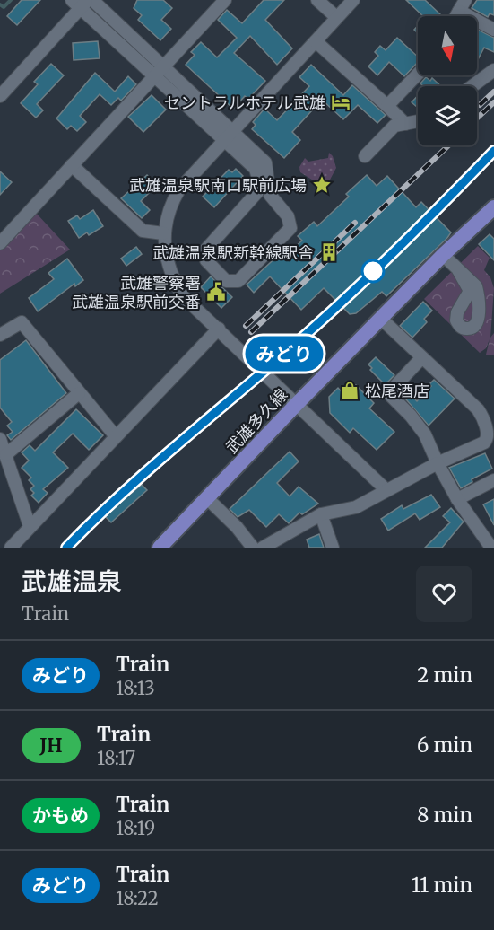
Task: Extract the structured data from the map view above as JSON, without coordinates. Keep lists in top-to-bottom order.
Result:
{
  "streets": {
    "main road": ["武雄多久線"]
  },
  "places": {
    "hotel": ["セントラルホテル武雄"],
    "place": ["武雄温泉駅南口駅前広場"],
    "building": ["武雄温泉駅新幹線駅舎"],
    "public building": ["武雄警察署 武雄温泉駅前交番"],
    "shop": ["松尾酒店"]
  },
  "north": "bottom",
  "page": {
    "on_map": "みどり",
    "heading": ["武雄温泉", "Train"],
    "list": [
      {
        "mark": "みどり",
        "name": "Train",
        "note": "18:13",
        "value": "2 min"
      },
      {
        "mark": "JH",
        "name": "Train",
        "note": "18:17",
        "value": "6 min"
      },
      {
        "mark": "かもめ",
        "name": "Train",
        "note": "18:19",
        "value": "8 min"
      },
      {
        "mark": "みどり",
        "name": "Train",
        "note": "18:22",
        "value": "11 min"
      }
    ]
  }
}
